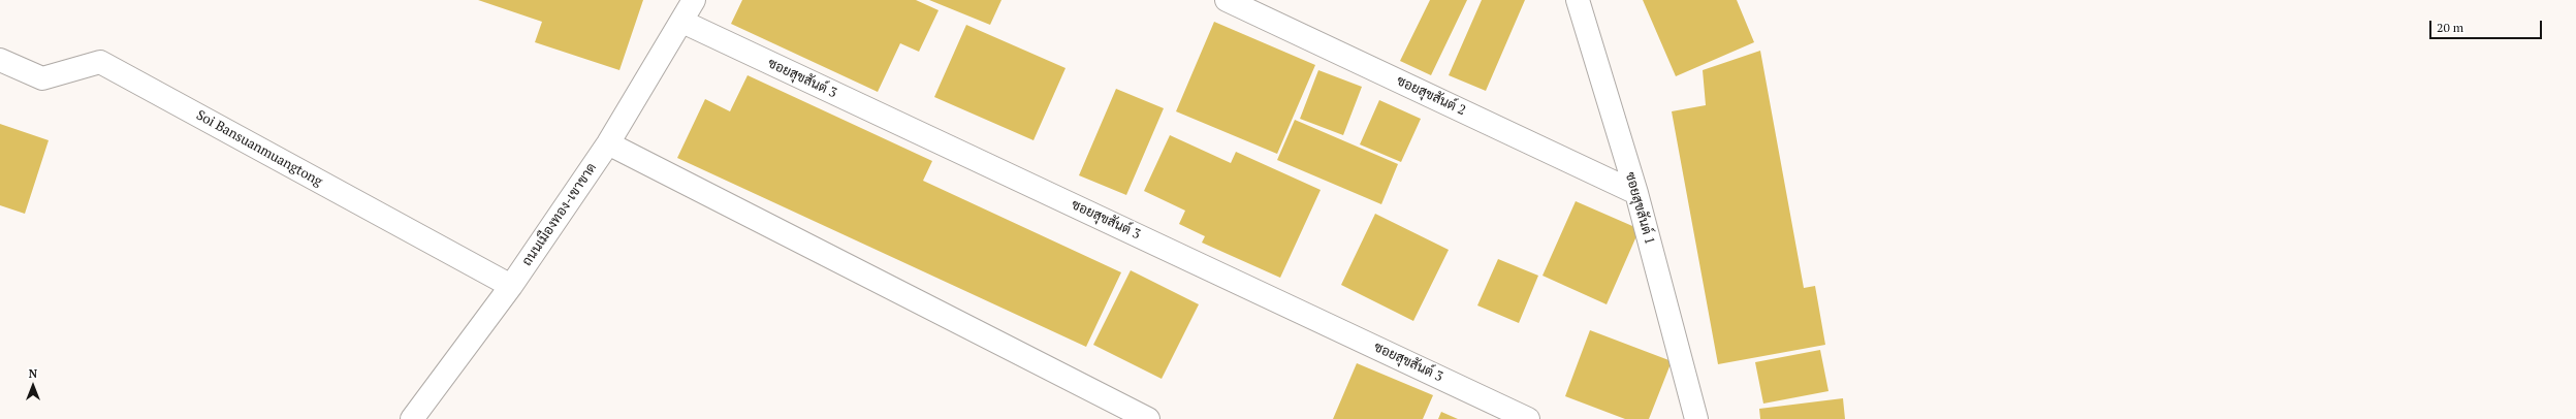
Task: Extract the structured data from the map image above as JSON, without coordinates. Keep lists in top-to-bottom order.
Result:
{
  "streets": {
    "street": [
      "ซอยสุขสันต์ 3",
      "ซอยสุขสันต์ 2",
      "Soi Bansuanmuangtong",
      "ซอยสุขสันต์ 1",
      "ถนนเมืองทอง-เขาขาด"
    ]
  },
  "crossings": [
    ["ซอยสุขสันต์ 3", "ถนนเมืองทอง-เขาขาด"],
    ["ซอยสุขสันต์ 2", "ซอยสุขสันต์ 1"],
    ["Soi Bansuanmuangtong", "ถนนเมืองทอง-เขาขาด"]
  ],
  "scale_bar": "20 m",
  "north": "top"
}
